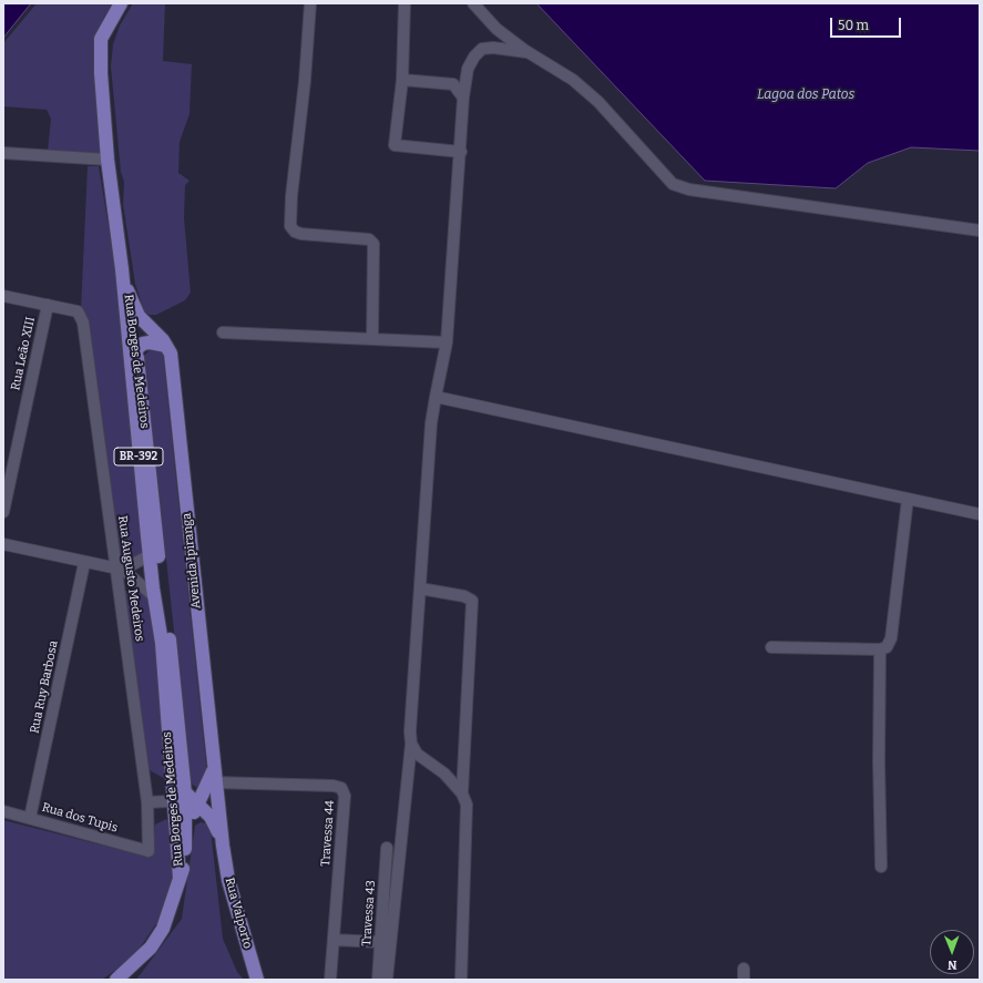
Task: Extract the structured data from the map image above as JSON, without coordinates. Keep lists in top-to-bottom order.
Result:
{
  "streets": {
    "main road": [
      "Rua Borges de Medeiros",
      "BR-392",
      "Avenida Ipiranga",
      "Rua Valporto"
    ],
    "street": [
      "Rua Leão XIII",
      "Rua Augusto Medeiros",
      "Rua Ruy Barbosa",
      "Rua dos Tupis",
      "Travessa 44",
      "Travessa 43"
    ]
  },
  "crossings": [
    ["Rua Leão XIII", "Rua Augusto Medeiros"],
    ["Rua Borges de Medeiros", "BR-392"],
    ["Rua Borges de Medeiros", "Avenida Ipiranga"],
    ["Avenida Ipiranga", "Travessa 44"],
    ["Avenida Ipiranga", "Rua Valporto"],
    ["Rua Augusto Medeiros", "Rua dos Tupis"],
    ["Rua Ruy Barbosa", "Rua dos Tupis"]
  ],
  "water": ["Lagoa dos Patos"],
  "scale_bar": "50 m",
  "north": "bottom"
}
